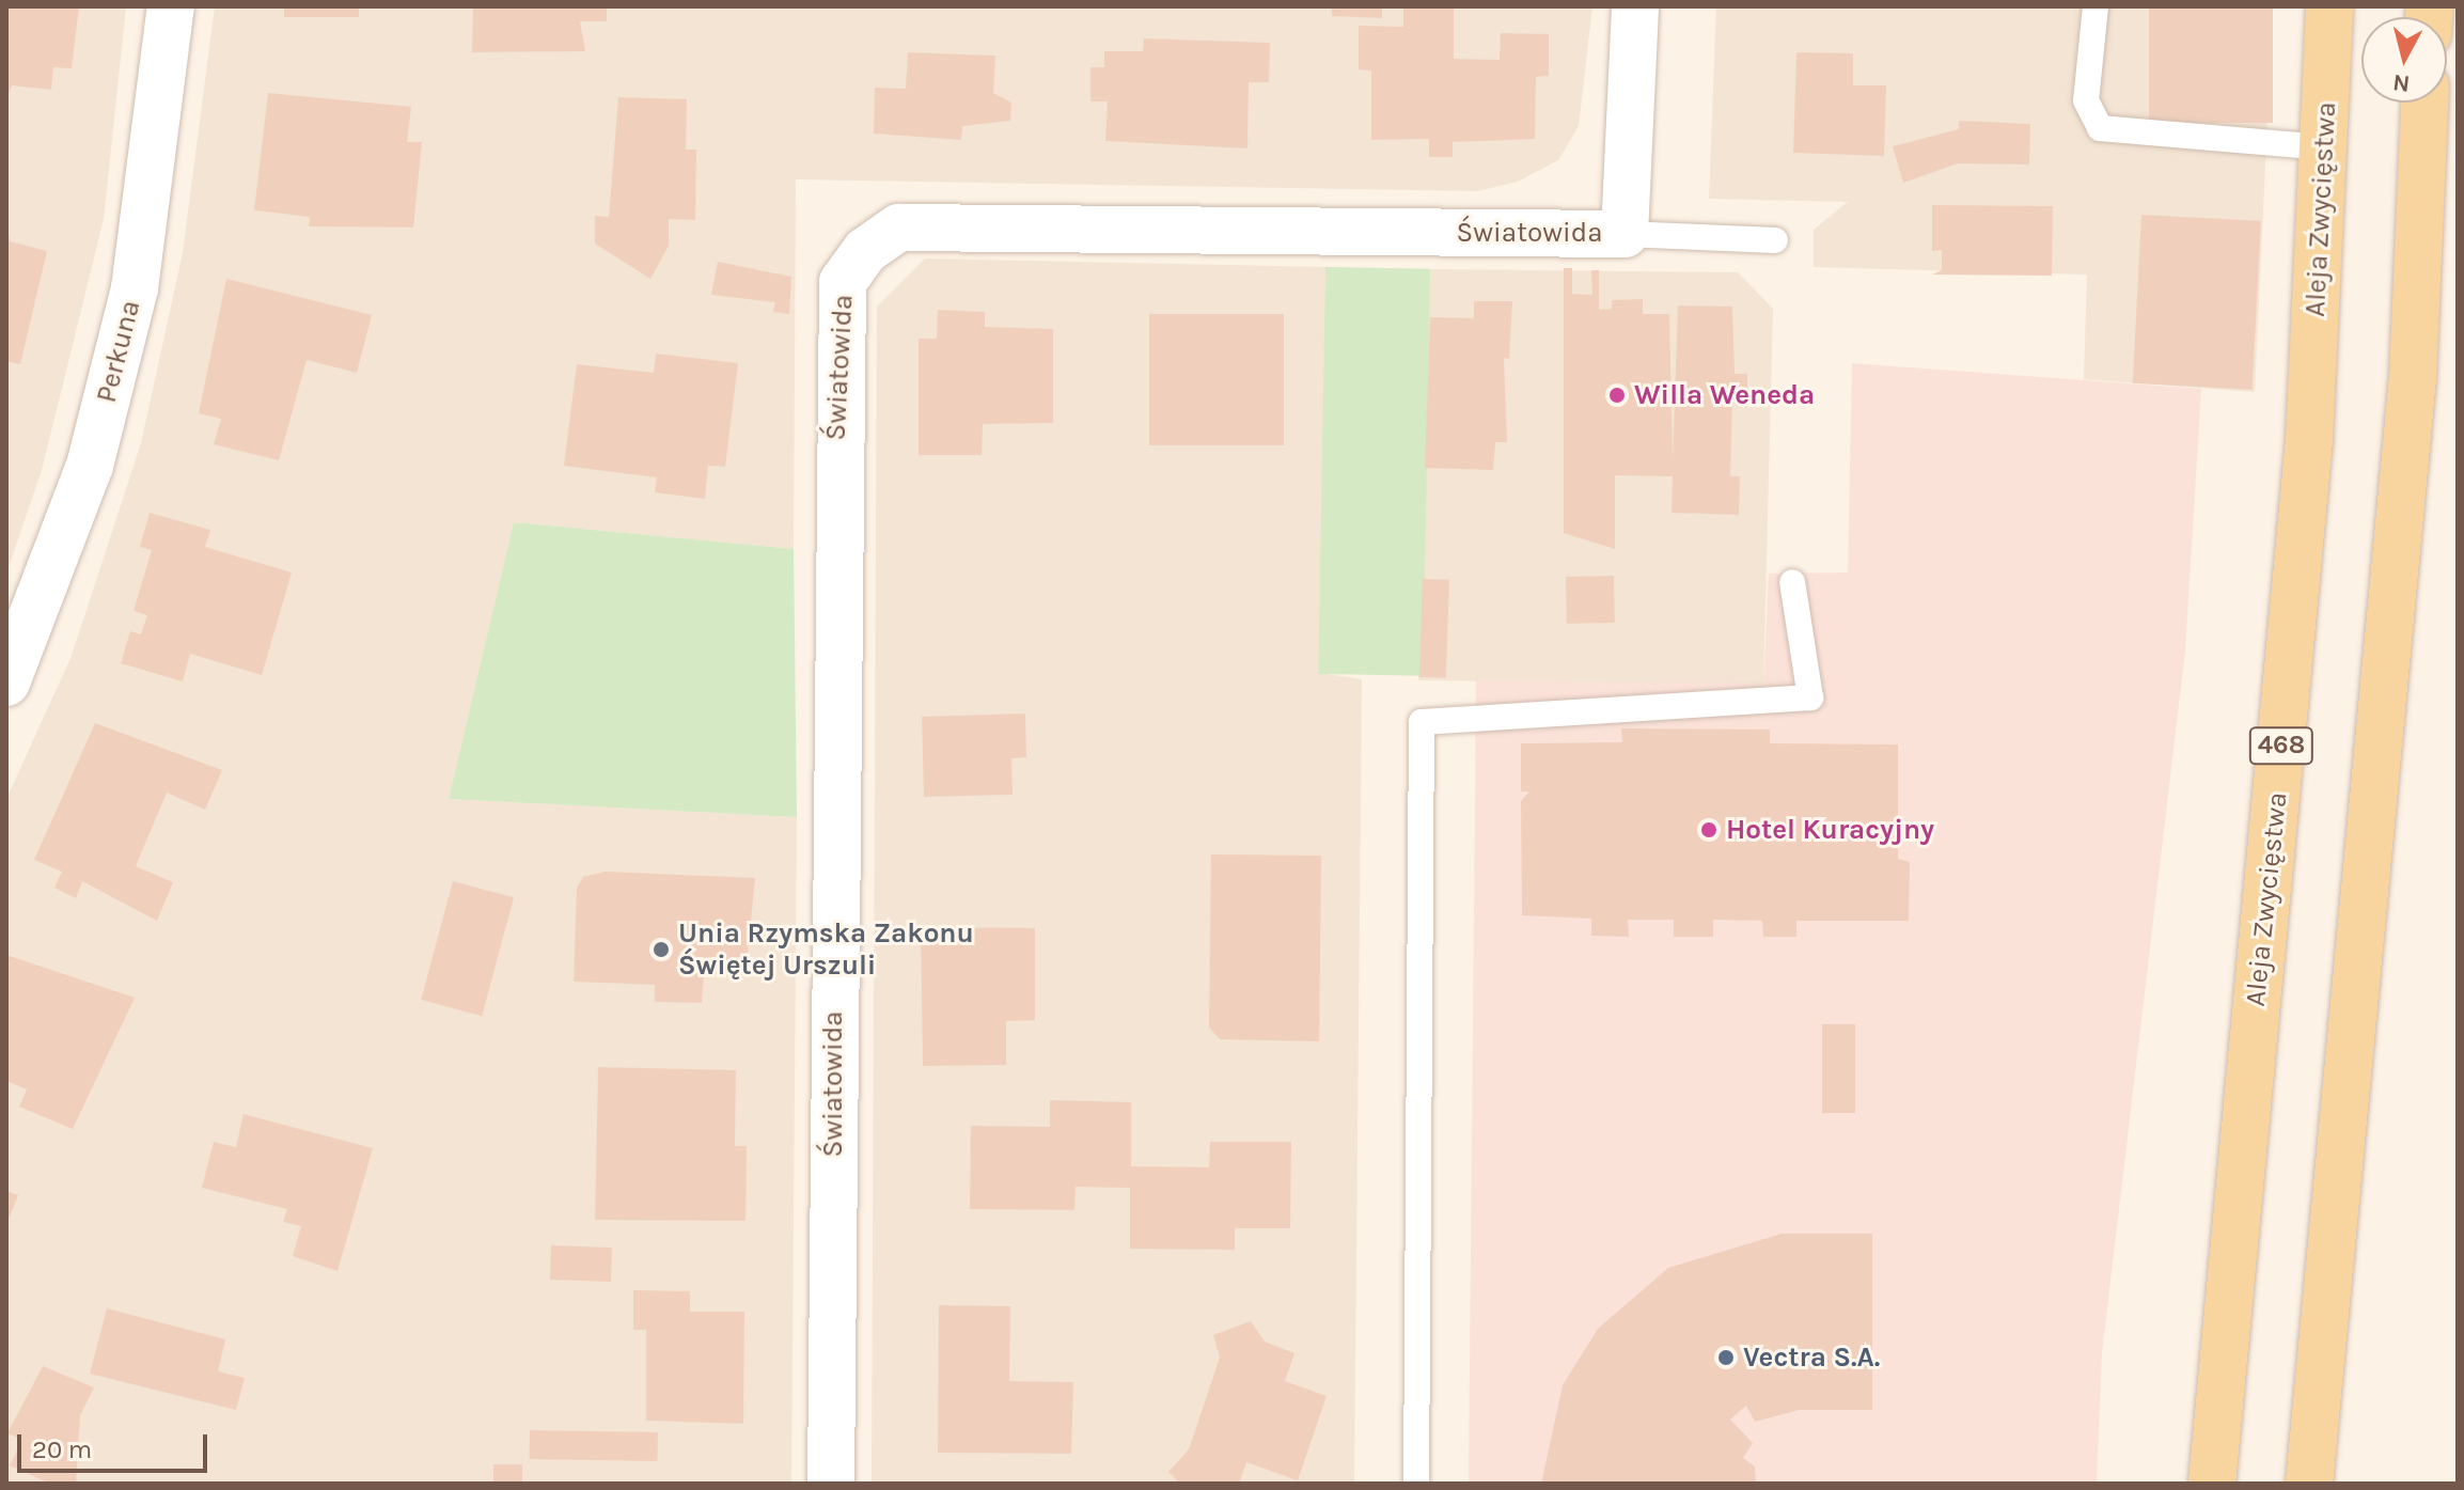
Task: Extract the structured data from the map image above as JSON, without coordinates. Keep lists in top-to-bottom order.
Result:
{
  "streets": {
    "main road": ["Aleja Zwycięstwa", "468"],
    "street": ["Światowida", "Perkuna"]
  },
  "places": [
    "Willa Weneda",
    "Hotel Kuracyjny",
    "Unia Rzymska Zakonu Świętej Urszuli",
    "Vectra S.A."
  ],
  "scale_bar": "20 m",
  "north": "bottom"
}
